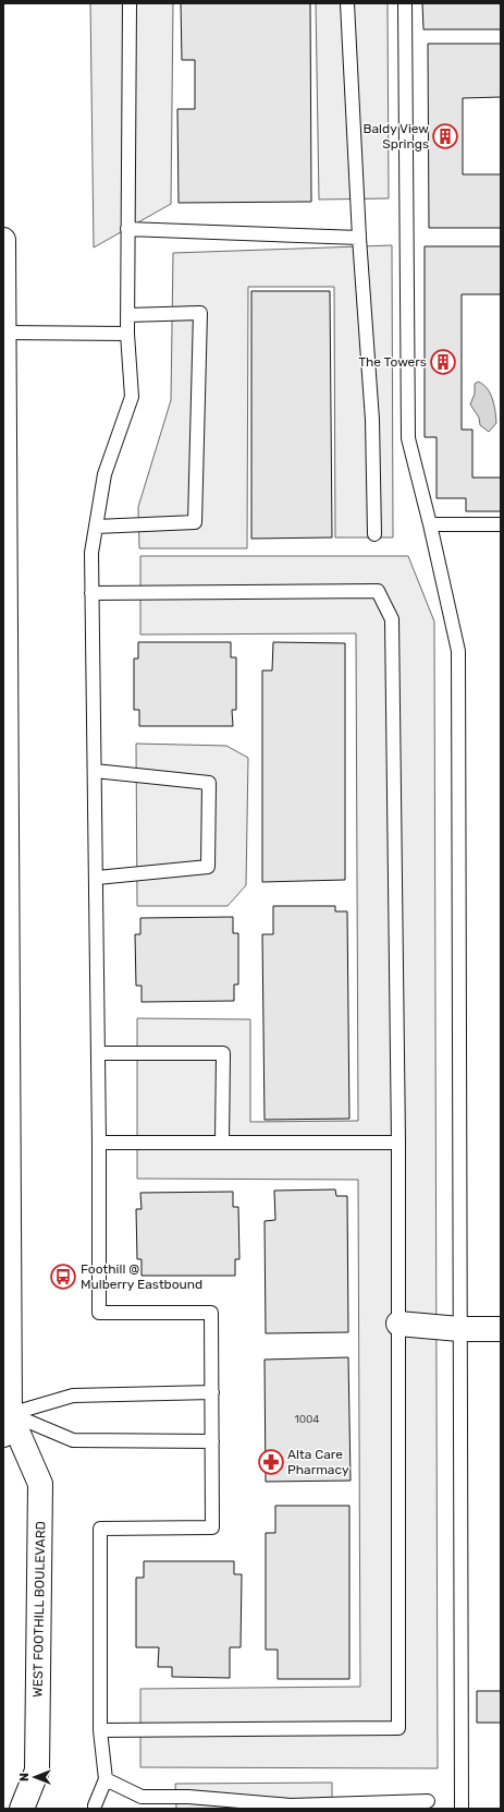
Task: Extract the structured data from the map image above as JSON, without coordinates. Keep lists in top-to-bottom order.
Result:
{
  "streets": {
    "main road": ["WEST FOOTHILL BOULEVARD"]
  },
  "places": {
    "building": ["Baldy View Springs", "The Towers"],
    "bus stop": ["Foothill @ Mulberry Eastbound"],
    "pharmacy": ["Alta Care Pharmacy"]
  },
  "house_numbers": ["1004"],
  "north": "left"
}
